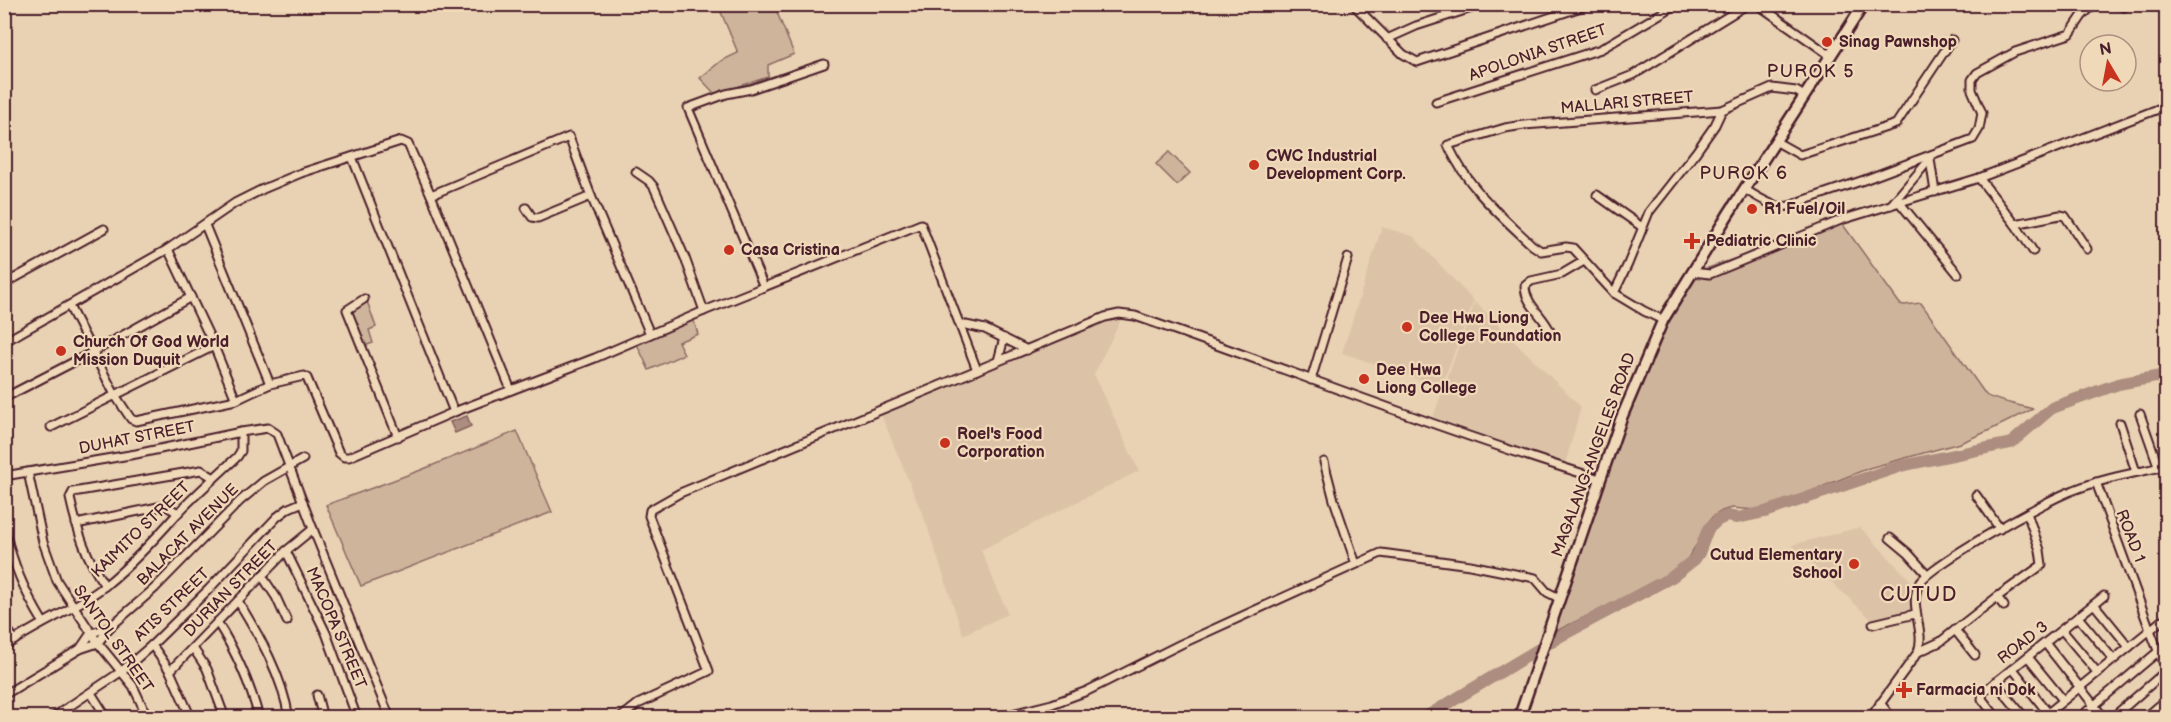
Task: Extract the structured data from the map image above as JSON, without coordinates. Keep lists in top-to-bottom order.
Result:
{
  "streets": {
    "main road": ["MAGALANG-ANGELES ROAD"],
    "street": [
      "APOLONIA STREET",
      "MALLARI STREET",
      "DUHAT STREET",
      "KAIMITO STREET",
      "BALACAT AVENUE",
      "ROAD 1",
      "DURIAN STREET",
      "ATIS STREET",
      "MACOPA STREET",
      "SANTOL STREET",
      "ROAD 3"
    ]
  },
  "crossings": [
    ["MALLARI STREET", "MAGALANG-ANGELES ROAD"],
    ["DUHAT STREET", "KAIMITO STREET"],
    ["DUHAT STREET", "BALACAT AVENUE"],
    ["DUHAT STREET", "SANTOL STREET"],
    ["KAIMITO STREET", "SANTOL STREET"],
    ["BALACAT AVENUE", "SANTOL STREET"],
    ["DURIAN STREET", "MACOPA STREET"],
    ["ATIS STREET", "SANTOL STREET"]
  ],
  "districts": ["PUROK 5", "PUROK 6", "CUTUD"],
  "places": {
    "other": [
      "Sinag Pawnshop",
      "CWC Industrial Development Corp.",
      "R1 Fuel/Oil",
      "Casa Cristina",
      "Dee Hwa Liong College Foundation",
      "Church Of God World Mission Duquit",
      "Dee Hwa Liong College",
      "Roel's Food Corporation",
      "Cutud Elementary School"
    ],
    "health": ["Pediatric Clinic", "Farmacia ni Dok"]
  },
  "north": "top"
}
